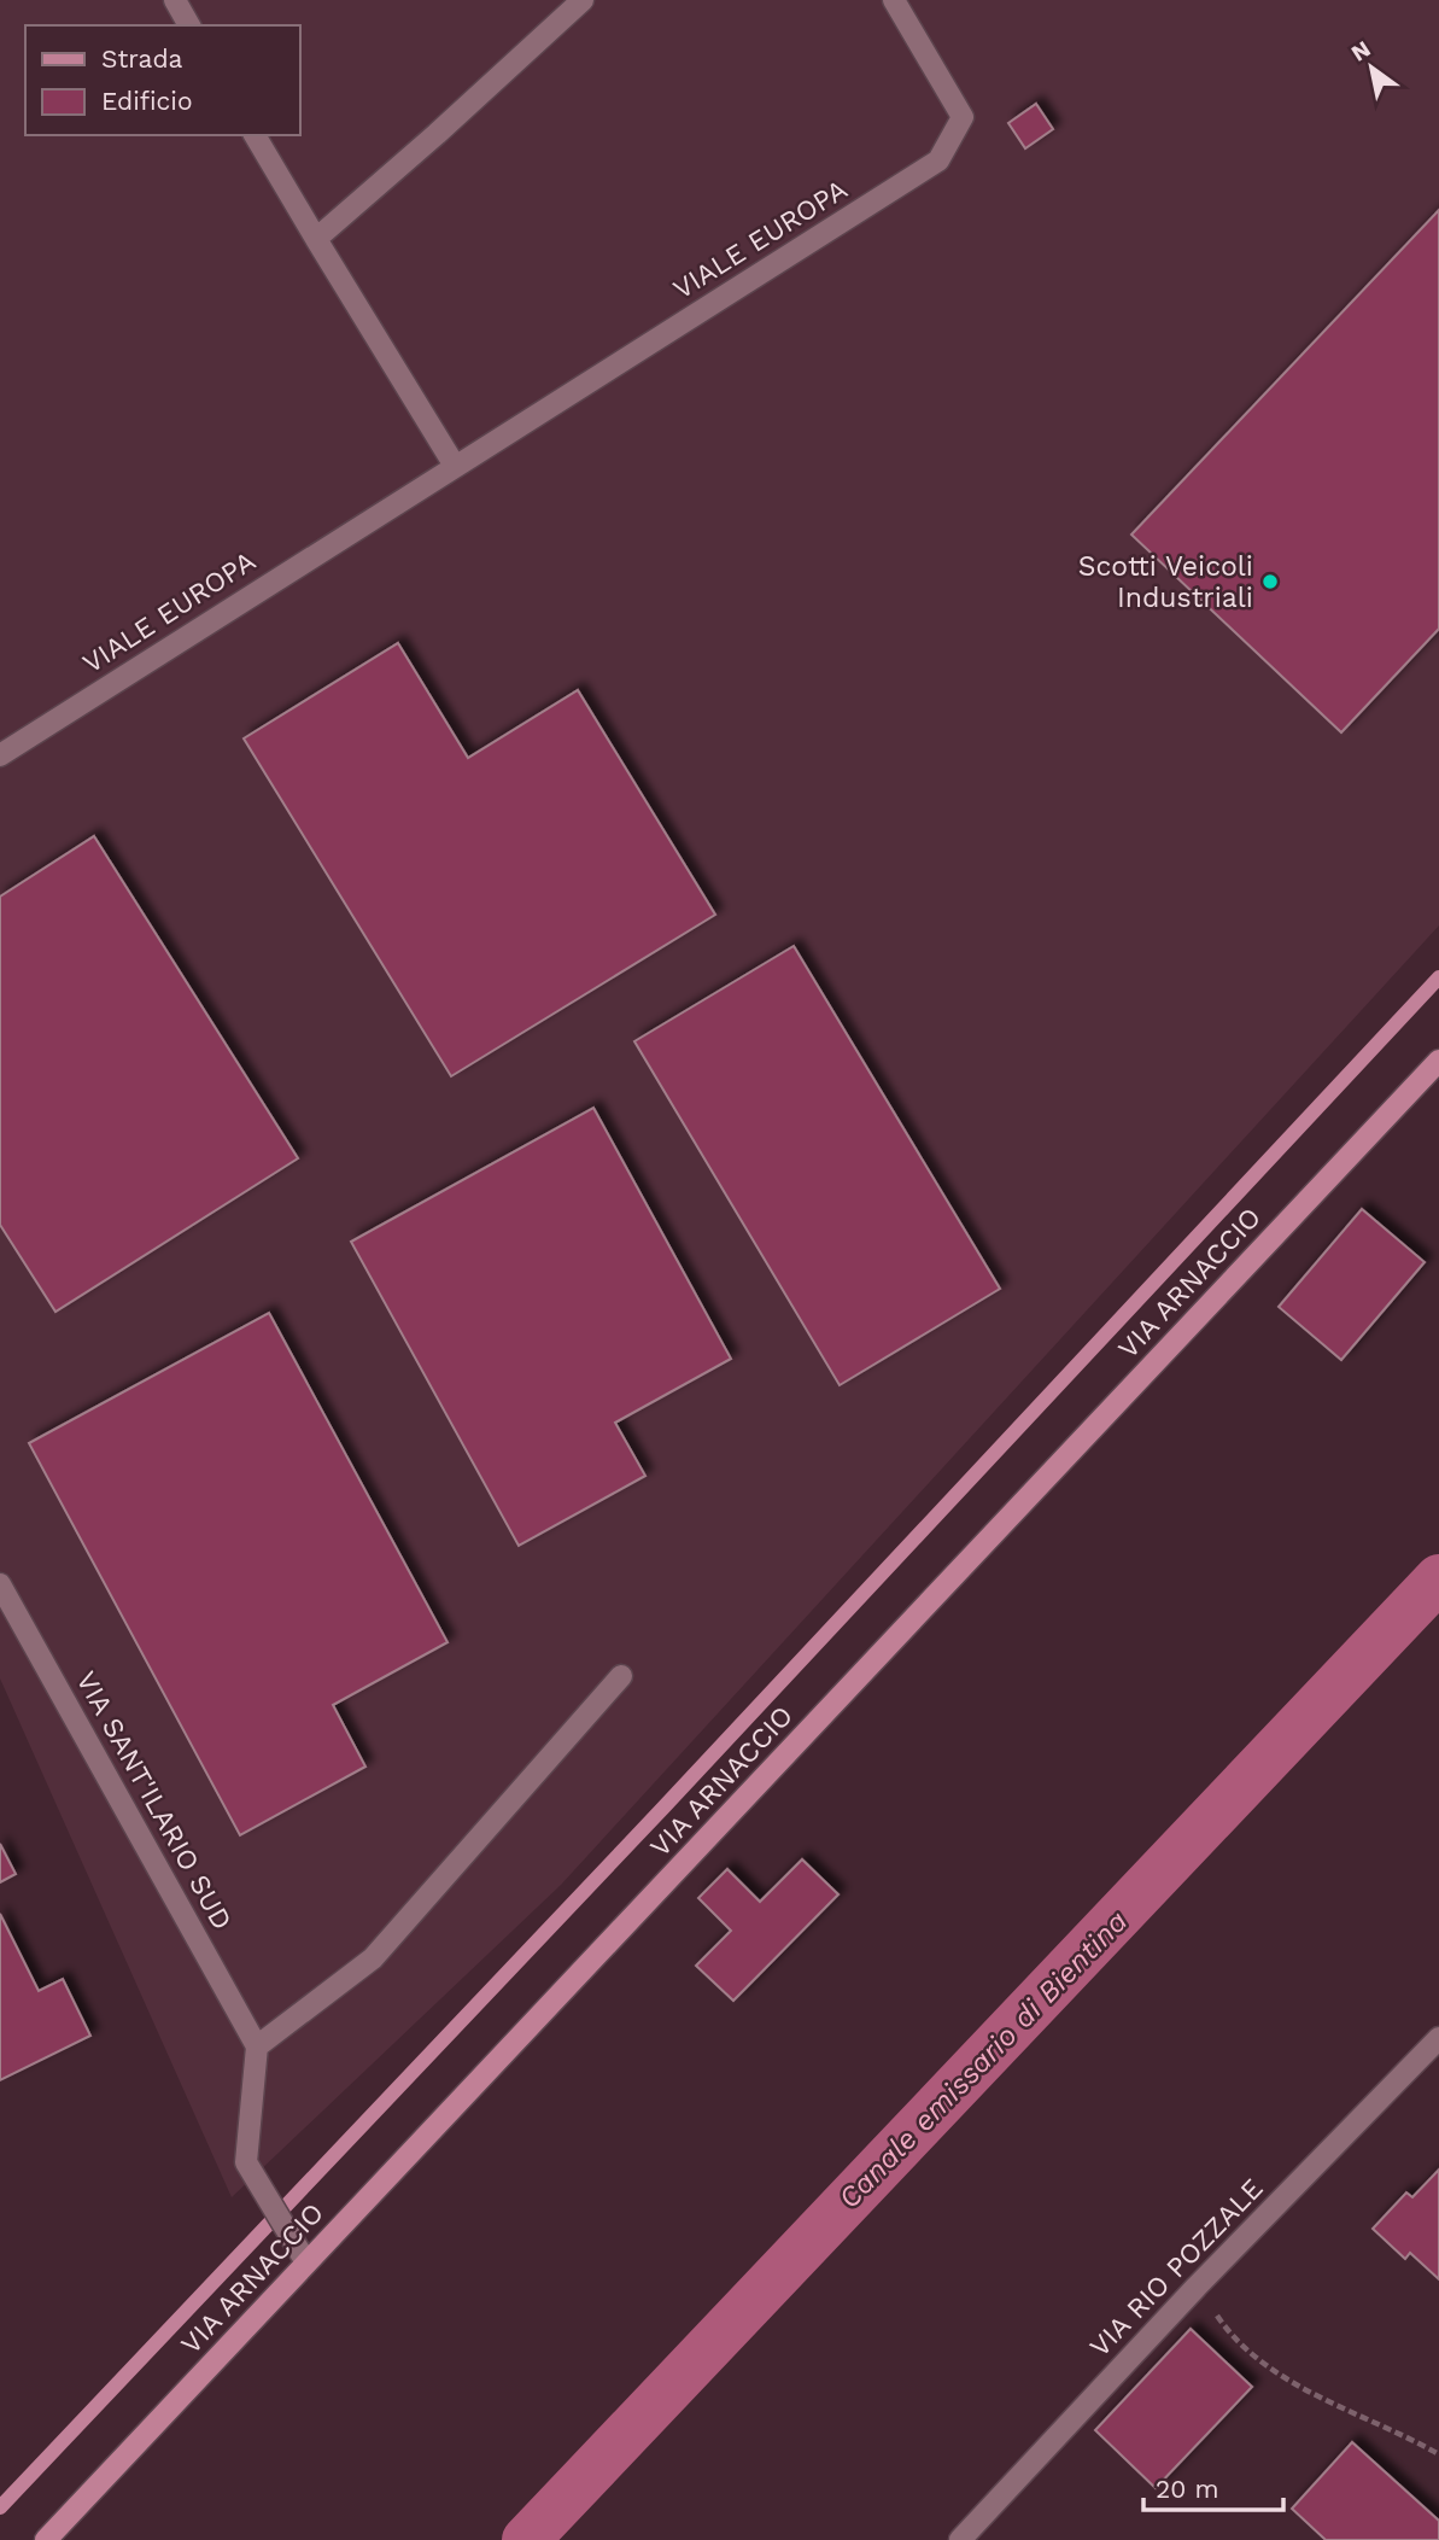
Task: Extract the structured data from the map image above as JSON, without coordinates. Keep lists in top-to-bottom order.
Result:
{
  "streets": {
    "main road": ["VIA ARNACCIO"],
    "street": ["VIALE EUROPA", "VIA SANT'ILARIO SUD", "VIA RIO POZZALE"]
  },
  "water": ["Canale emissario di Bientina"],
  "places": ["Scotti Veicoli Industriali"],
  "legend": ["Strada", "Edificio"],
  "scale_bar": "20 m",
  "north": "top left"
}
